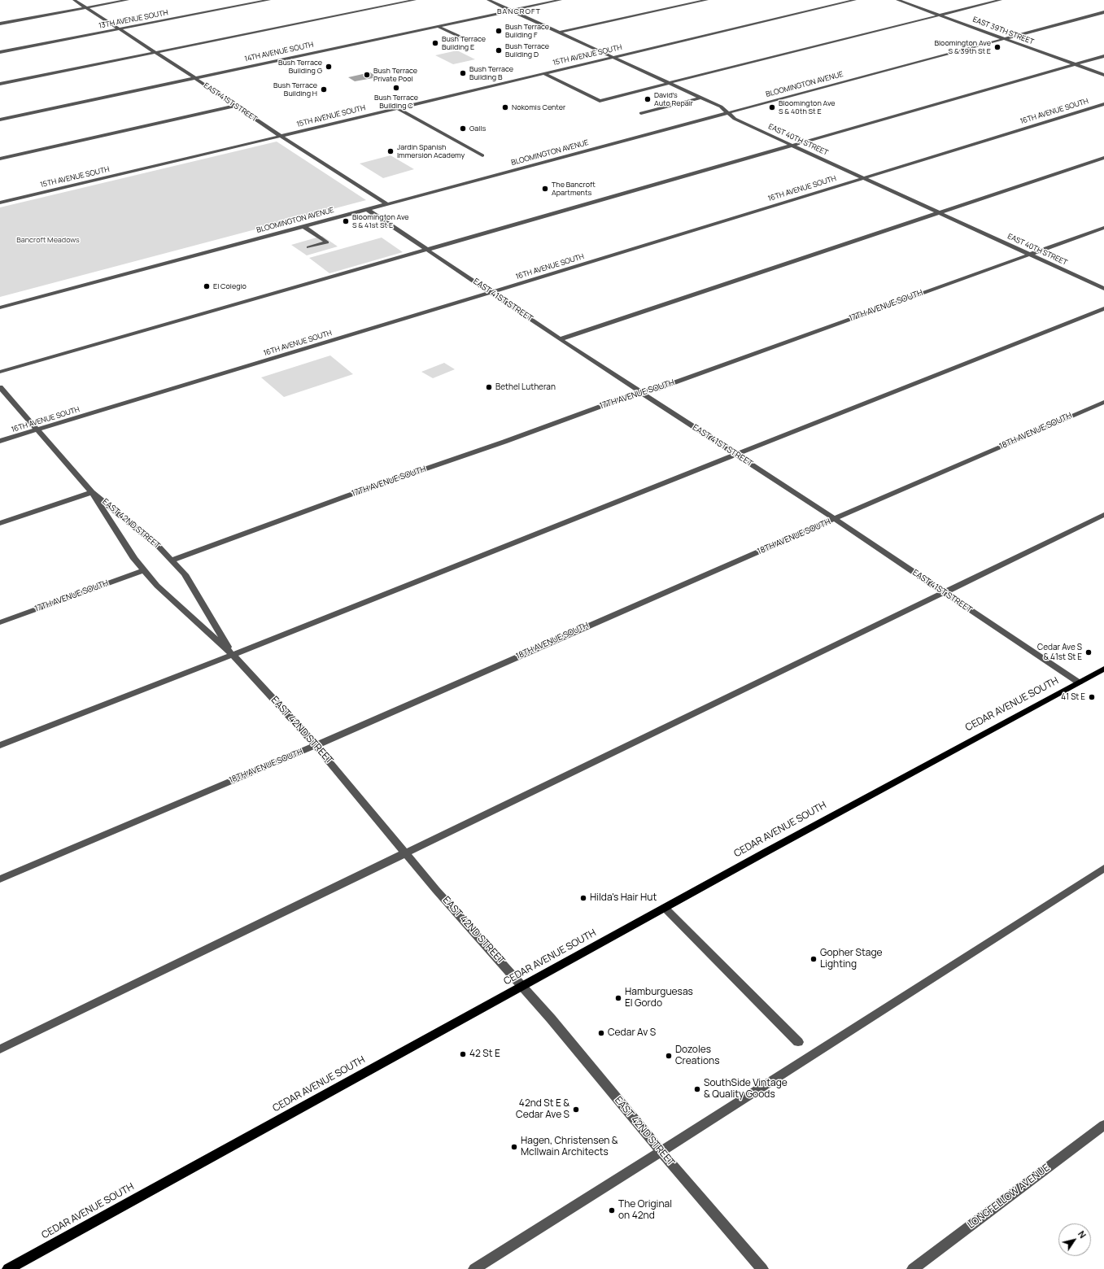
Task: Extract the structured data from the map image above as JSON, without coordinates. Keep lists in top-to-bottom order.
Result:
{
  "streets": {
    "main road": ["CEDAR AVENUE SOUTH"],
    "street": [
      "13TH AVENUE SOUTH",
      "EAST 39TH STREET",
      "14TH AVENUE SOUTH",
      "15TH AVENUE SOUTH",
      "BLOOMINGTON AVENUE",
      "EAST 41ST STREET",
      "16TH AVENUE SOUTH",
      "EAST 40TH STREET",
      "17TH AVENUE SOUTH",
      "18TH AVENUE SOUTH",
      "EAST 42ND STREET",
      "LONGFELLOW AVENUE"
    ]
  },
  "crossings": [
    ["13TH AVENUE SOUTH", "EAST 41ST STREET"],
    ["EAST 39TH STREET", "BLOOMINGTON AVENUE"],
    ["14TH AVENUE SOUTH", "EAST 41ST STREET"],
    ["14TH AVENUE SOUTH", "EAST 40TH STREET"],
    ["15TH AVENUE SOUTH", "EAST 41ST STREET"],
    ["15TH AVENUE SOUTH", "EAST 40TH STREET"],
    ["BLOOMINGTON AVENUE", "EAST 41ST STREET"],
    ["BLOOMINGTON AVENUE", "EAST 40TH STREET"],
    ["EAST 41ST STREET", "16TH AVENUE SOUTH"],
    ["EAST 41ST STREET", "17TH AVENUE SOUTH"],
    ["EAST 41ST STREET", "18TH AVENUE SOUTH"],
    ["EAST 41ST STREET", "CEDAR AVENUE SOUTH"],
    ["16TH AVENUE SOUTH", "EAST 40TH STREET"],
    ["16TH AVENUE SOUTH", "EAST 42ND STREET"],
    ["EAST 40TH STREET", "17TH AVENUE SOUTH"],
    ["17TH AVENUE SOUTH", "EAST 42ND STREET"],
    ["18TH AVENUE SOUTH", "EAST 42ND STREET"],
    ["EAST 42ND STREET", "CEDAR AVENUE SOUTH"]
  ],
  "districts": ["BANCROFT"],
  "parks": ["Bancroft Meadows"],
  "places": [
    "Bush Terrace Building F",
    "Bush Terrace Building E",
    "Bloomington Ave S & 39th St E",
    "Bush Terrace Building D",
    "Bush Terrace Building G",
    "Bush Terrace Building B",
    "Bush Terrace Private Pool",
    "Bush Terrace Building C",
    "Bush Terrace Building H",
    "David's Auto Repair",
    "Nokomis Center",
    "Bloomington Ave S & 40th St E",
    "Galls",
    "Jardin Spanish Immersion Academy",
    "The Bancroft Apartments",
    "Bloomington Ave S & 41st St E",
    "El Colegio",
    "Bethel Lutheran",
    "Cedar Ave S & 41st St E",
    "41 St E",
    "Hilda's Hair Hut",
    "Gopher Stage Lighting",
    "Hamburguesas El Gordo",
    "Cedar Av S",
    "42 St E",
    "Dozoles Creations",
    "SouthSide Vintage & Quality Goods",
    "42nd St E & Cedar Ave S",
    "Hagen, Christensen & McIlwain Architects",
    "The Original on 42nd"
  ],
  "north": "top right"
}
